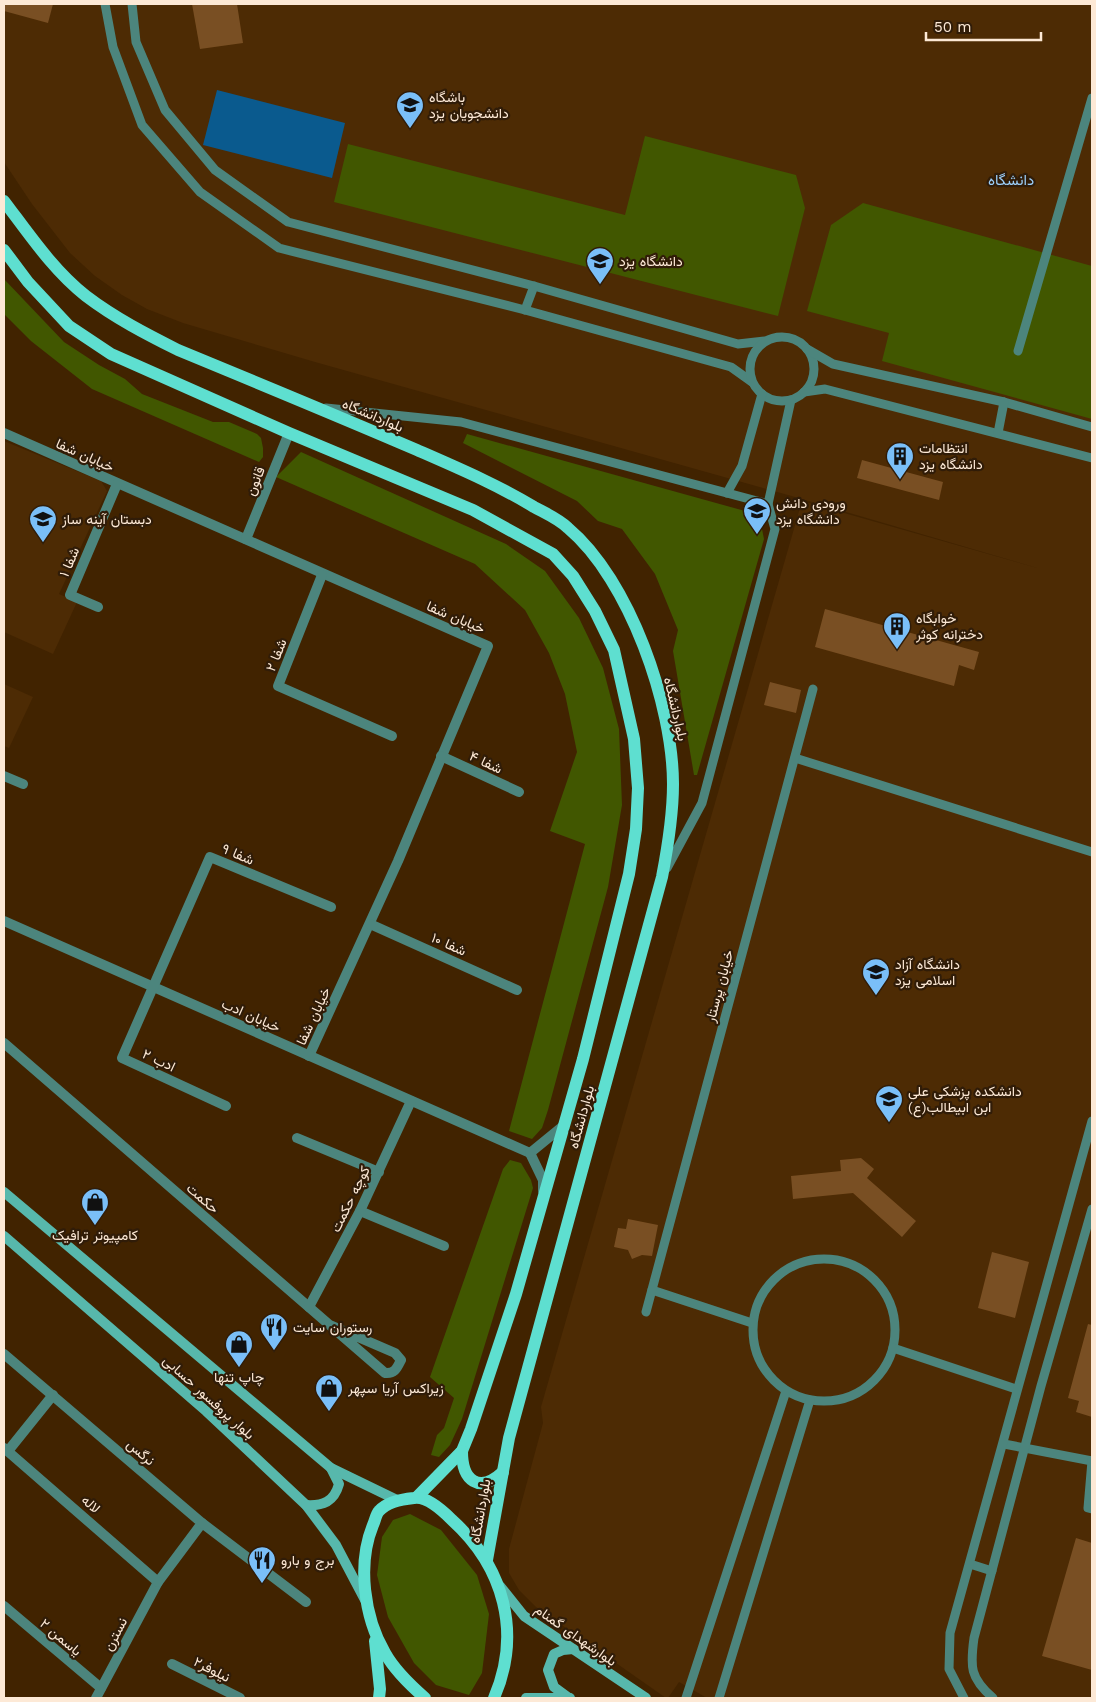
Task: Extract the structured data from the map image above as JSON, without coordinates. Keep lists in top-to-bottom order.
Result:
{
  "streets": {
    "main road": ["بلواردانشگاه", "بلوار پروفسور حسابی", "بلوارشهدای گمنام"],
    "street": [
      "خیابان شفا",
      "قانون",
      "شفا ۱",
      "شفا ۲",
      "شفا ۴",
      "شفا ۹",
      "شفا ۱۰",
      "خیابان ادب",
      "ادب ۲",
      "حکمت",
      "کوچه حکمت",
      "نرگس",
      "لاله",
      "نسترن",
      "یاسمن ۲",
      "نیلوفر۲"
    ],
    "lane": ["خیابان پرستار"]
  },
  "crossings": [
    ["بلواردانشگاه", "قانون"],
    ["خیابان شفا", "قانون"],
    ["خیابان شفا", "شفا ۱"],
    ["خیابان شفا", "شفا ۲"],
    ["خیابان شفا", "شفا ۴"],
    ["خیابان شفا", "شفا ۱۰"],
    ["خیابان شفا", "خیابان ادب"],
    ["شفا ۹", "خیابان ادب"],
    ["شفا ۹", "ادب ۲"],
    ["خیابان ادب", "ادب ۲"],
    ["خیابان ادب", "کوچه حکمت"],
    ["حکمت", "کوچه حکمت"],
    ["لاله", "نسترن"],
    ["نسترن", "یاسمن ۲"]
  ],
  "districts": ["دانشگاه"],
  "places": {
    "school or university": [
      "باشگاه دانشجویان یزد",
      "دانشگاه یزد",
      "ورودی دانش دانشگاه یزد",
      "دبستان آینه ساز",
      "دانشگاه آزاد اسلامی یزد",
      "دانشکده پزشکی علی ابن ابیطالب(ع)"
    ],
    "building": ["انتظامات دانشگاه یزد", "خوابگاه دخترانه کوثر"],
    "shop": ["کامپیوتر ترافیک", "چاپ تنها", "زیراکس آریا سپهر"],
    "restaurant": ["رستوران سایت", "برج و بارو"]
  },
  "scale_bar": "50 m"
}
